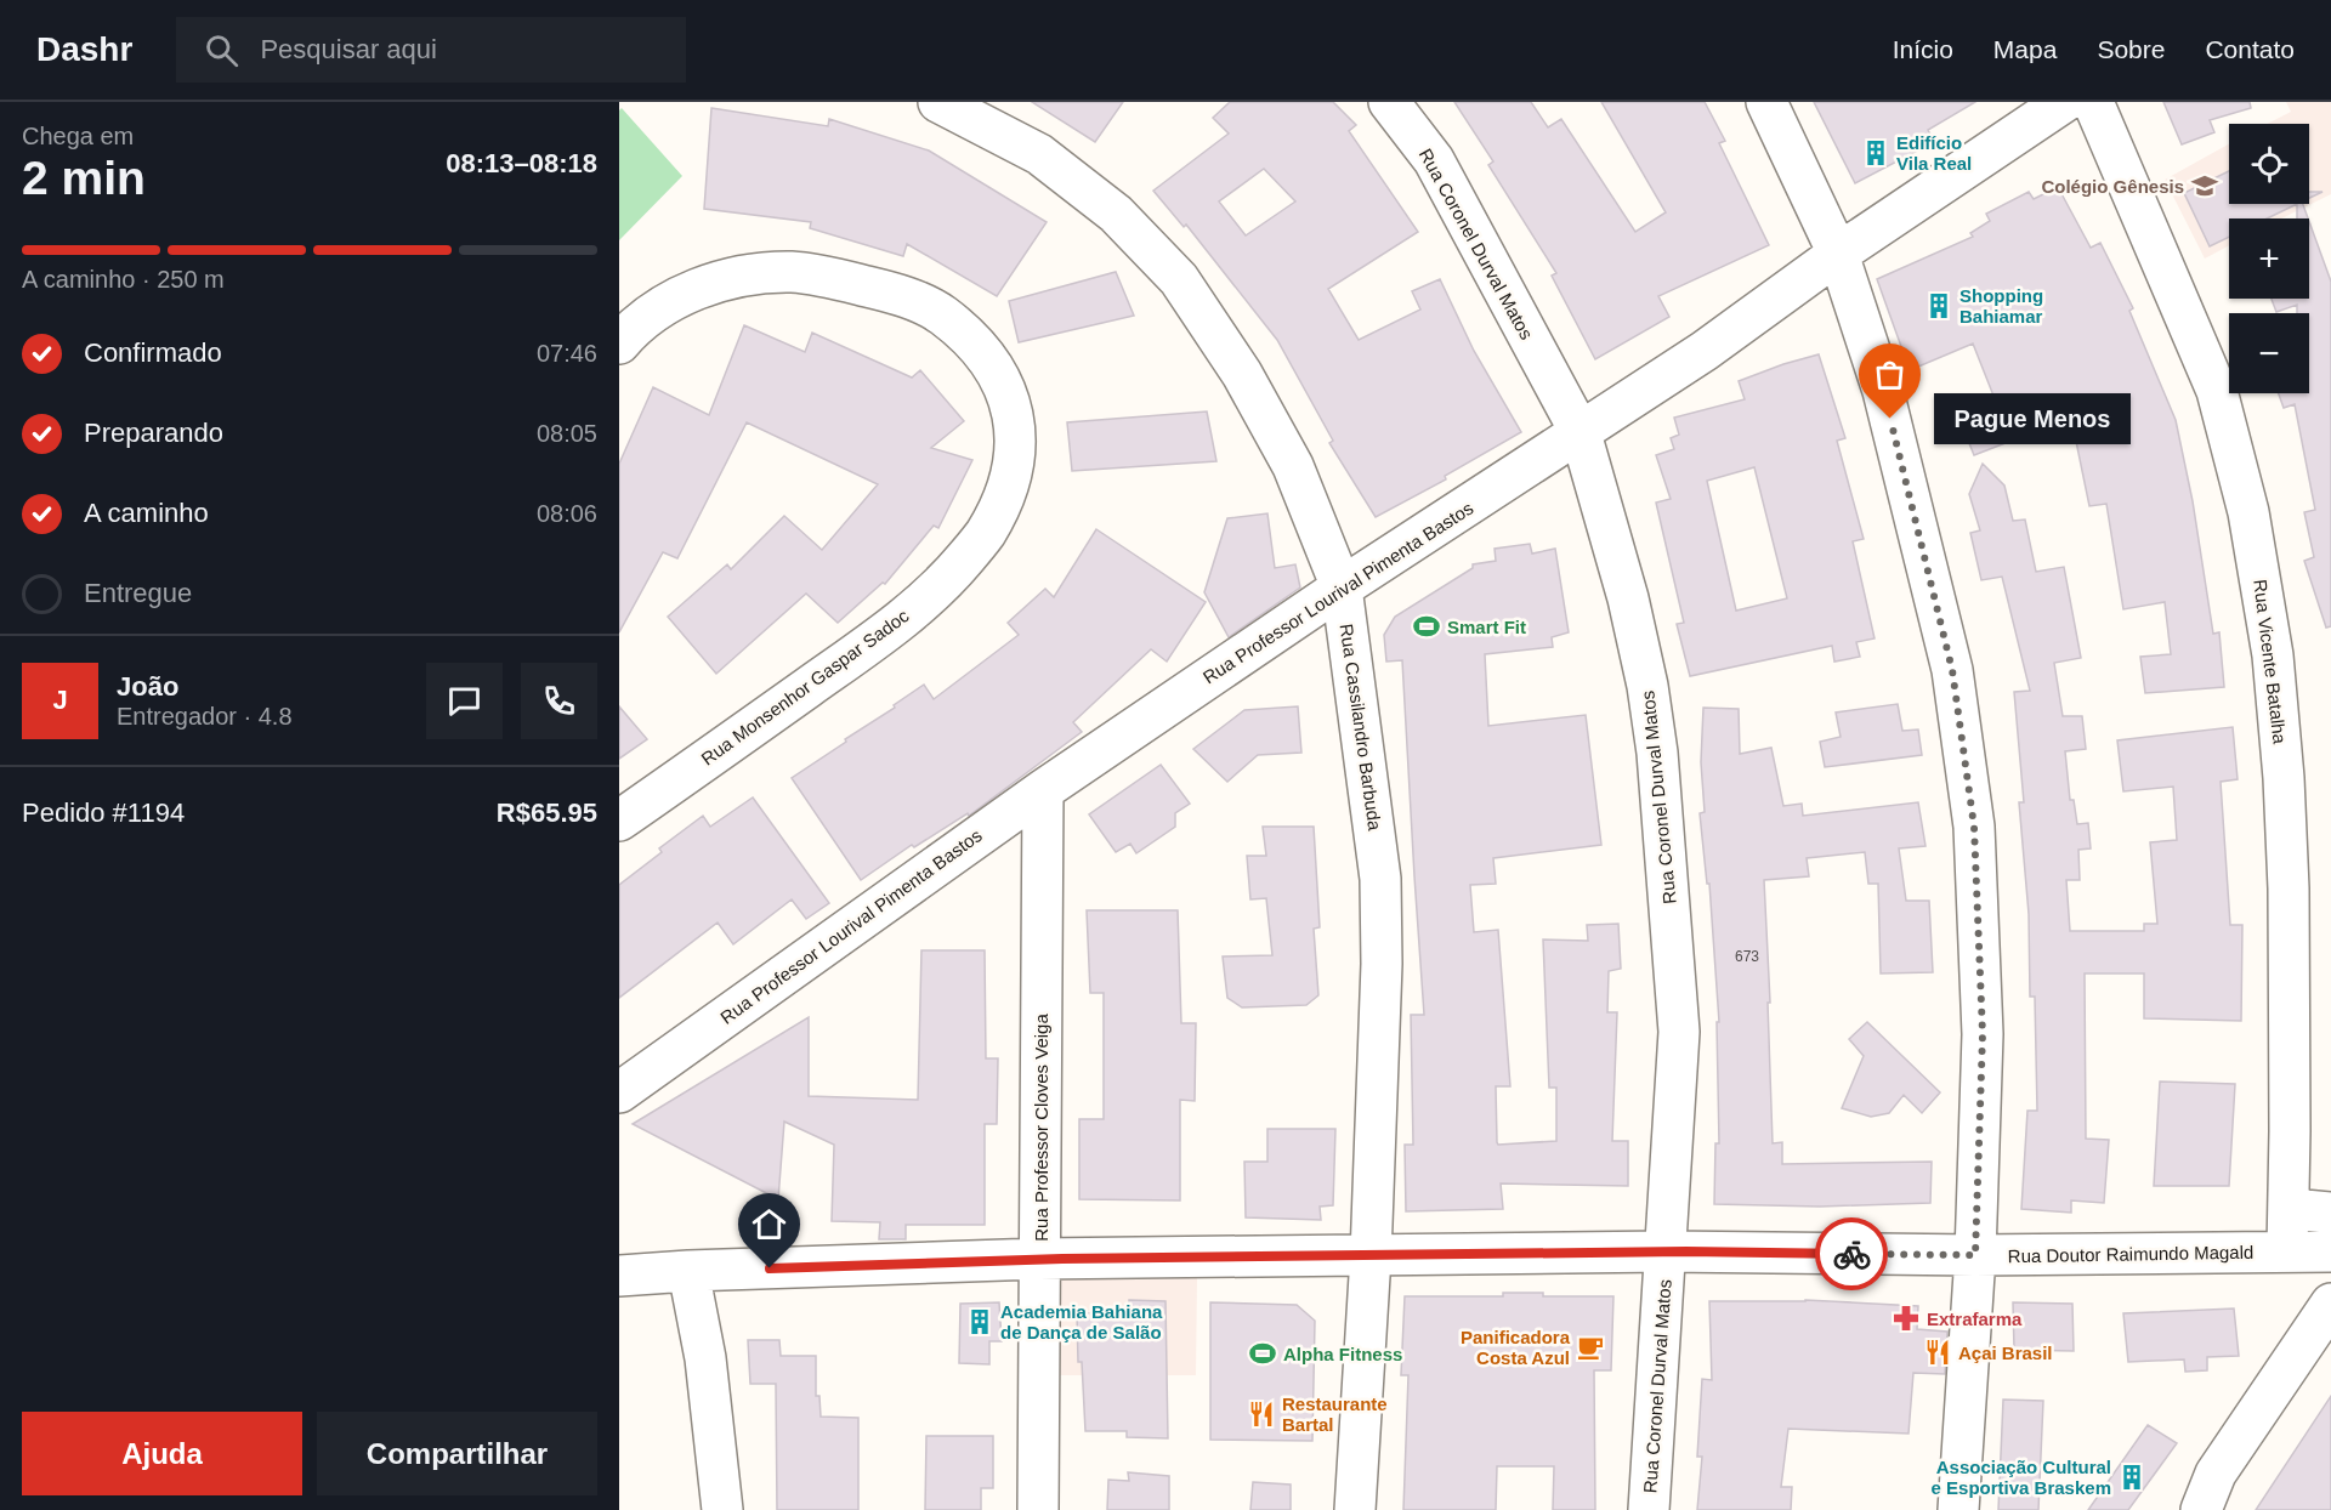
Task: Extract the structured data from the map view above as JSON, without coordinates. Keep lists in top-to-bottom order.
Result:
{
  "streets": {
    "street": [
      "Rua Coronel Durval Matos",
      "Rua Professor Lourival Pimenta Bastos",
      "Rua Vicente Batalha",
      "Rua Monsenhor Gaspar Sadoc",
      "Rua Cassilandro Barbuda",
      "Rua Professor Cloves Veiga",
      "Rua Doutor Raimundo Magald"
    ]
  },
  "crossings": [
    ["Rua Coronel Durval Matos", "Rua Professor Lourival Pimenta Bastos"],
    ["Rua Coronel Durval Matos", "Rua Doutor Raimundo Magald"],
    ["Rua Professor Lourival Pimenta Bastos", "Rua Cassilandro Barbuda"],
    ["Rua Professor Lourival Pimenta Bastos", "Rua Professor Cloves Veiga"],
    ["Rua Vicente Batalha", "Rua Doutor Raimundo Magald"],
    ["Rua Cassilandro Barbuda", "Rua Doutor Raimundo Magald"],
    ["Rua Professor Cloves Veiga", "Rua Doutor Raimundo Magald"]
  ],
  "places": {
    "building": [
      "Edifício Vila Real",
      "Shopping Bahiamar",
      "Academia Bahiana de Dança de Salão",
      "Associação Cultural e Esportiva Braskem"
    ],
    "school or university": ["Colégio Gênesis"],
    "other": ["Pague Menos"],
    "sports": ["Smart Fit", "Alpha Fitness"],
    "pharmacy": ["Extrafarma"],
    "cafe": ["Panificadora Costa Azul"],
    "restaurant": ["Açai Brasil", "Restaurante Bartal"]
  },
  "house_numbers": ["673"],
  "page": {
    "header": "Dashr",
    "search": "Pesquisar aqui",
    "nav": [
      "Início",
      "Mapa",
      "Sobre",
      "Contato"
    ],
    "heading": ["2 min", "Chega em", "08:13–08:18"],
    "panel": [
      "João",
      "Entregador · 4.8",
      "Pedido #1194",
      "R$65.95"
    ],
    "map_buttons": ["+", "−"],
    "bar": "A caminho · 250 m",
    "list": [
      ["Confirmado", "07:46"],
      ["Preparando", "08:05"],
      ["A caminho", "08:06"],
      "Entregue"
    ],
    "bubble": "Pague Menos",
    "round": "J",
    "buttons": ["Ajuda", "Compartilhar"]
  }
}
